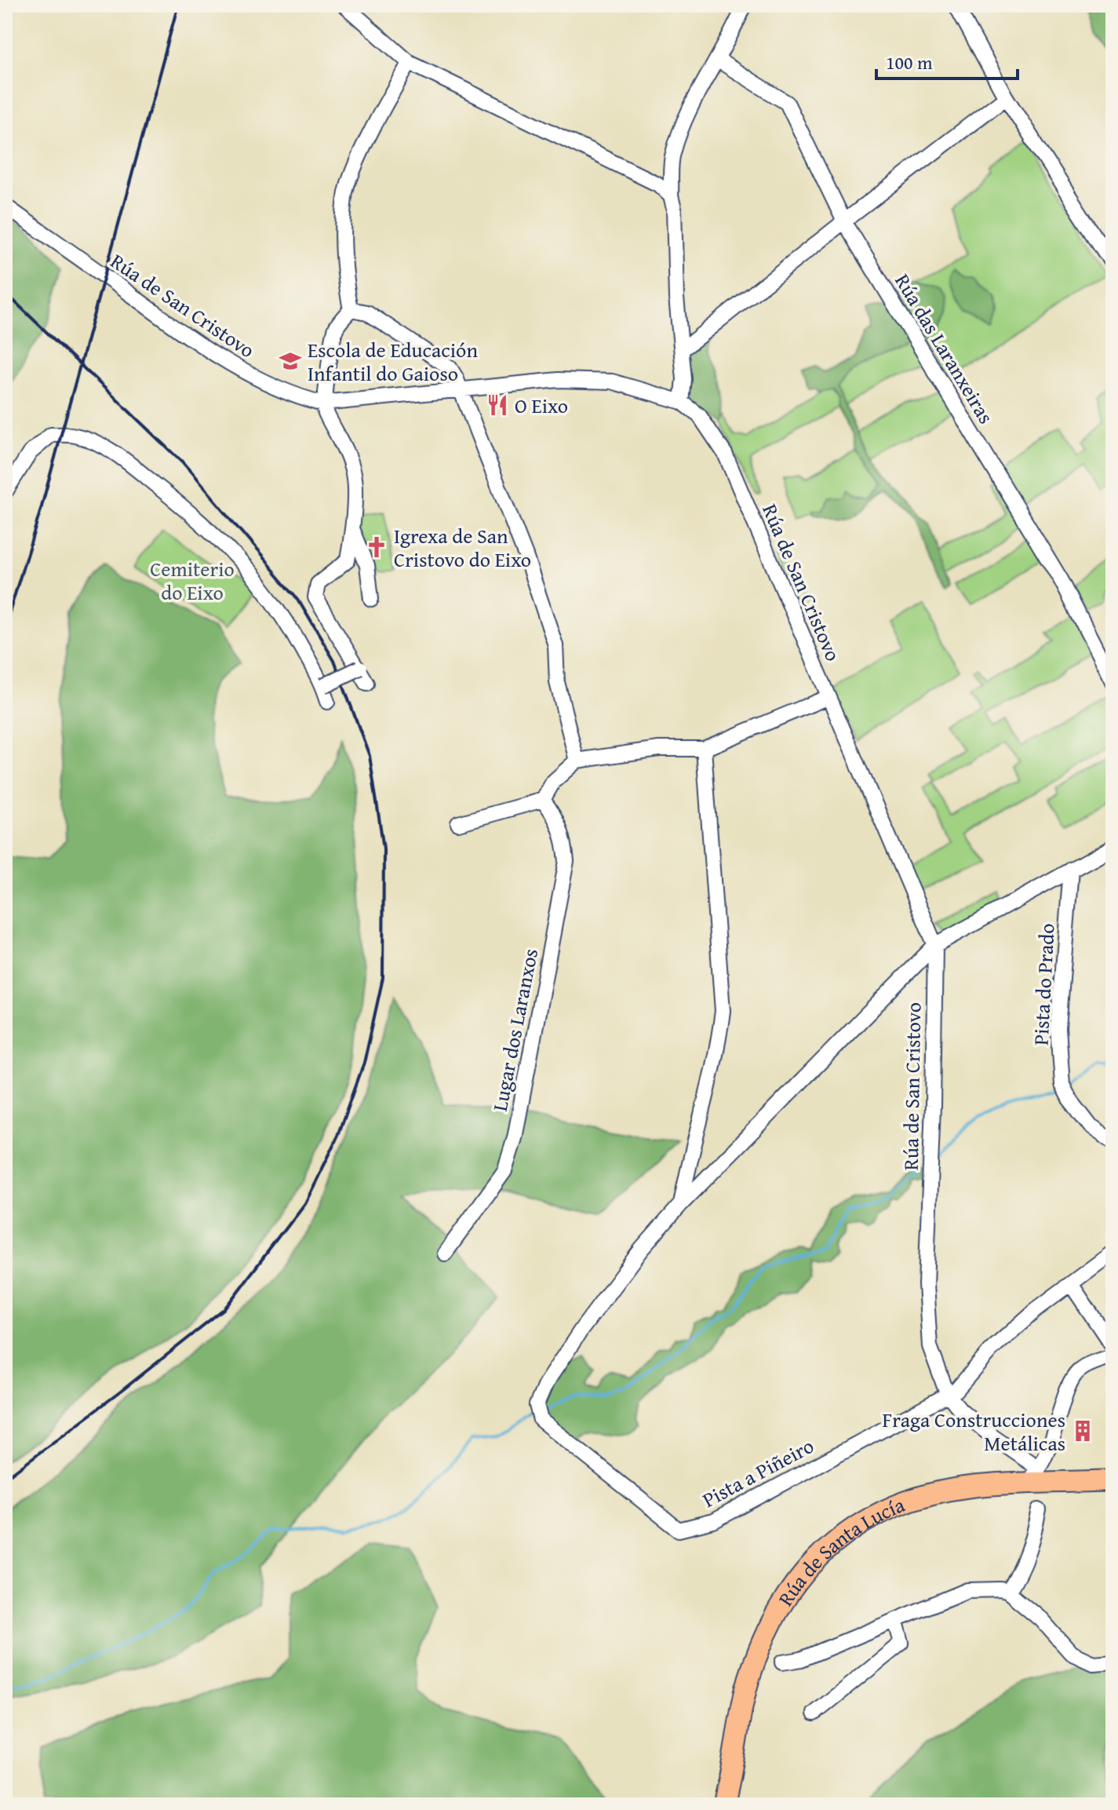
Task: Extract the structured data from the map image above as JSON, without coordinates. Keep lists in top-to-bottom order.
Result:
{
  "streets": {
    "highway": ["Rúa de Santa Lucía"],
    "street": [
      "Rúa de San Cristovo",
      "Rúa das Laranxeiras",
      "Pista do Prado",
      "Lugar dos Laranxos",
      "Pista a Piñeiro"
    ]
  },
  "crossings": [
    ["Rúa de San Cristovo", "Pista do Prado"],
    ["Rúa de San Cristovo", "Pista a Piñeiro"],
    ["Rúa de San Cristovo", "Rúa de Santa Lucía"],
    ["Pista do Prado", "Pista a Piñeiro"]
  ],
  "parks": ["Cemiterio do Eixo"],
  "places": {
    "school or university": ["Escola de Educación Infantil do Gaioso"],
    "restaurant": ["O Eixo"],
    "church": ["Igrexa de San Cristovo do Eixo"],
    "building": ["Fraga Construcciones Metálicas"]
  },
  "scale_bar": "100 m"
}
